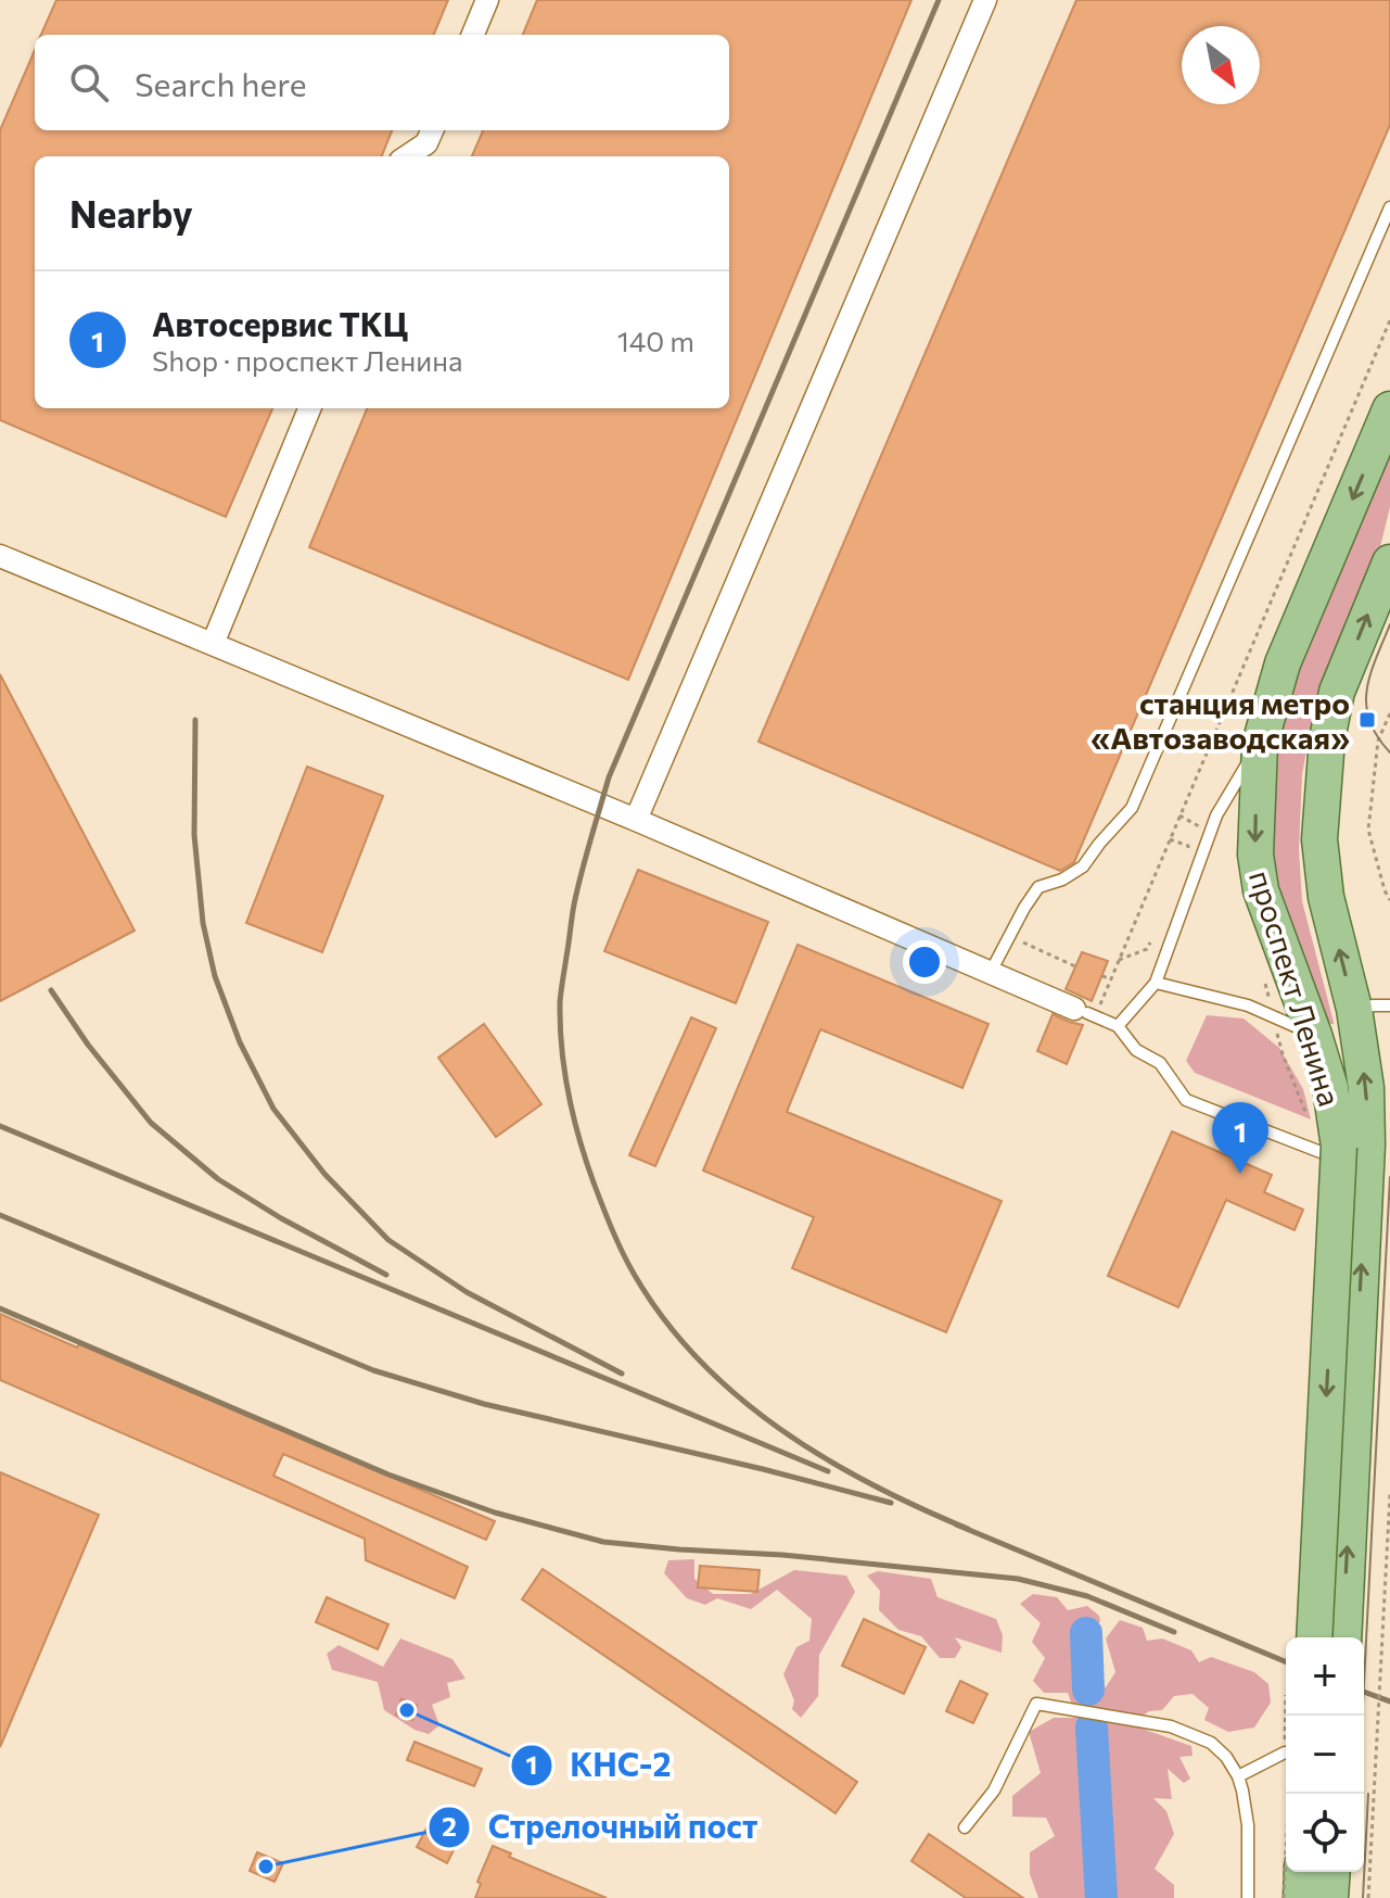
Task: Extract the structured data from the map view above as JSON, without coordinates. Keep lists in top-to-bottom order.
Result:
{
  "streets": {
    "main road": ["проспект Ленина"]
  },
  "places": {
    "transit": ["станция метро «Автозаводская»"],
    "other": ["КНС-2", "Стрелочный пост"]
  },
  "north": "bottom right",
  "page": {
    "search": "Search here",
    "heading": "Nearby",
    "list": [
      {
        "mark": "1",
        "name": "Автосервис ТКЦ",
        "note": "Shop · проспект Ленина",
        "value": "140 m"
      }
    ],
    "pins": "1",
    "map_buttons": ["+", "−"]
  }
}
